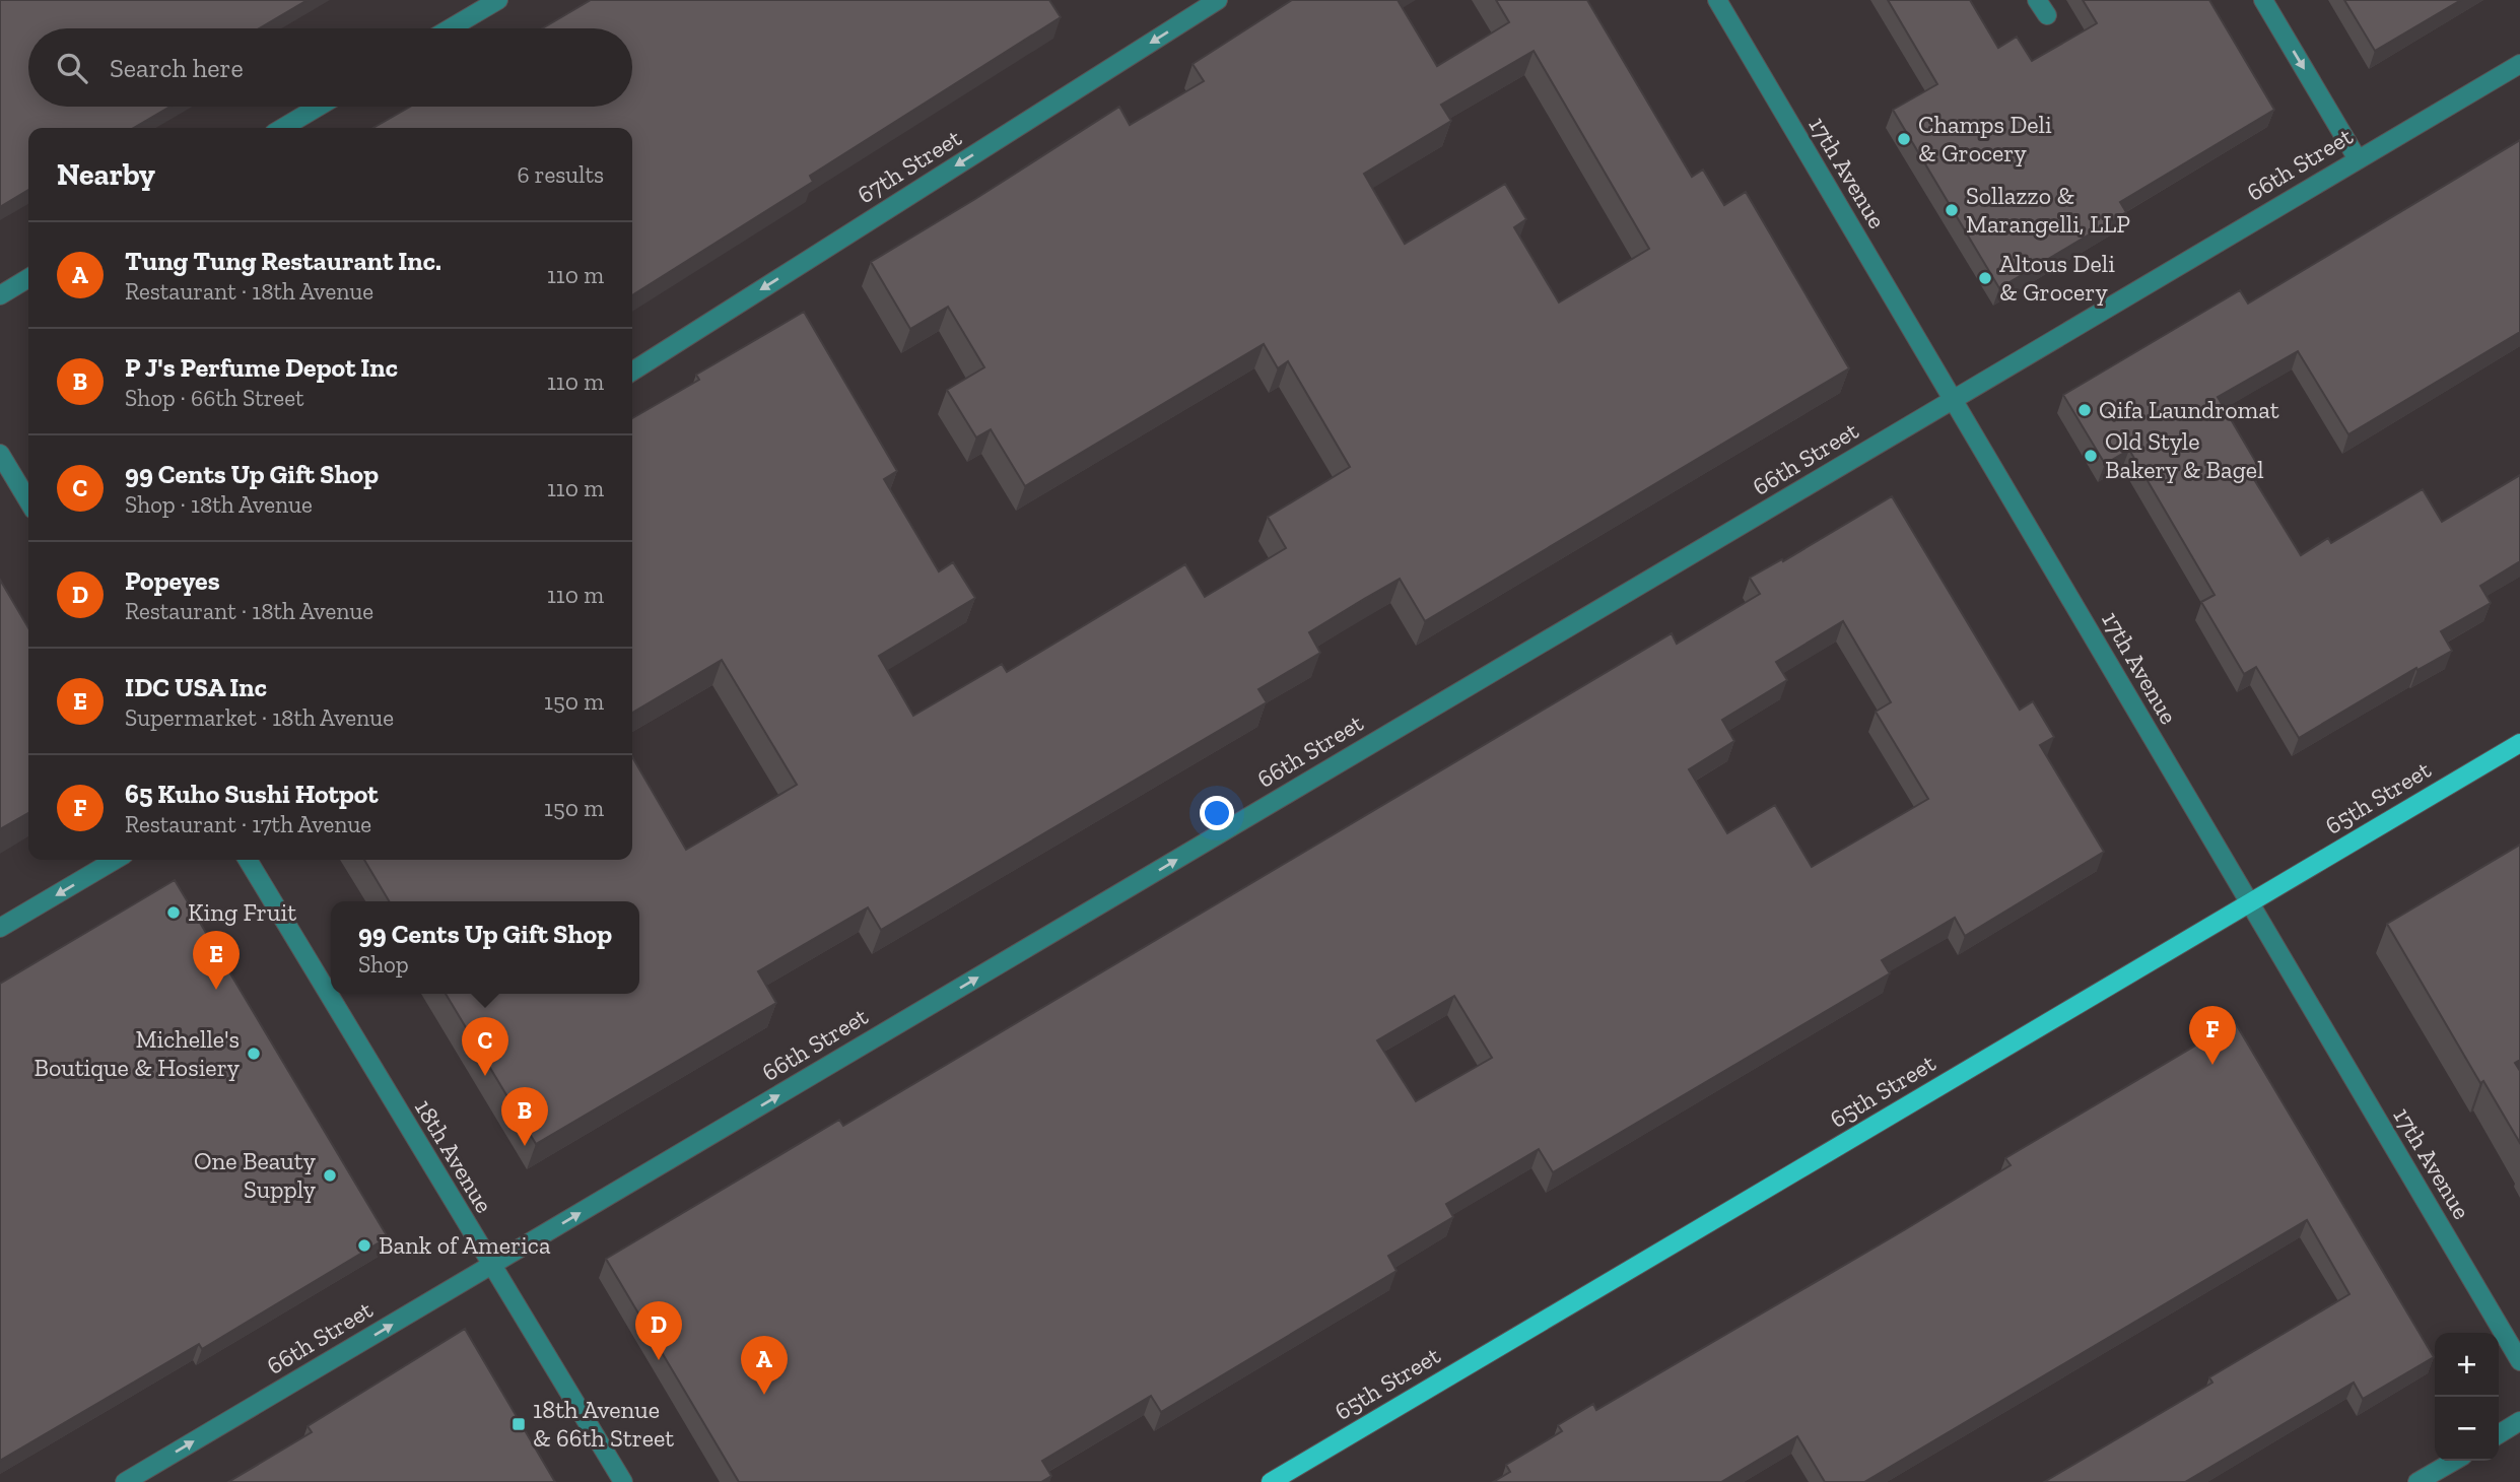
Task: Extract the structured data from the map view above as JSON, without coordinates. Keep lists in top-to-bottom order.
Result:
{
  "streets": {
    "main road": ["65th Street"],
    "street": [
      "66th Street",
      "67th Street",
      "17th Avenue",
      "18th Avenue"
    ]
  },
  "crossings": [
    ["66th Street", "17th Avenue"],
    ["66th Street", "18th Avenue"],
    ["17th Avenue", "65th Street"]
  ],
  "one_way": ["66th Street", "67th Street"],
  "places": {
    "other": [
      "Champs Deli & Grocery",
      "Sollazzo & Marangelli, LLP",
      "Altous Deli & Grocery",
      "Qifa Laundromat",
      "Old Style Bakery & Bagel",
      "King Fruit",
      "Michelle's Boutique & Hosiery",
      "One Beauty Supply",
      "Bank of America"
    ],
    "transit": ["18th Avenue & 66th Street"]
  },
  "page": {
    "search": "Search here",
    "heading": ["Nearby", "6 results"],
    "list": [
      {
        "mark": "A",
        "name": "Tung Tung Restaurant Inc.",
        "note": "Restaurant · 18th Avenue",
        "value": "110 m"
      },
      {
        "mark": "B",
        "name": "P J's Perfume Depot Inc",
        "note": "Shop · 66th Street",
        "value": "110 m"
      },
      {
        "mark": "C",
        "name": "99 Cents Up Gift Shop",
        "note": "Shop · 18th Avenue",
        "value": "110 m"
      },
      {
        "mark": "D",
        "name": "Popeyes",
        "note": "Restaurant · 18th Avenue",
        "value": "110 m"
      },
      {
        "mark": "E",
        "name": "IDC USA Inc",
        "note": "Supermarket · 18th Avenue",
        "value": "150 m"
      },
      {
        "mark": "F",
        "name": "65 Kuho Sushi Hotpot",
        "note": "Restaurant · 17th Avenue",
        "value": "150 m"
      }
    ],
    "popup": ["99 Cents Up Gift Shop", "Shop"],
    "pins": [
      "E",
      "F",
      "C",
      "B",
      "D",
      "A"
    ],
    "map_buttons": ["+", "−"]
  }
}
